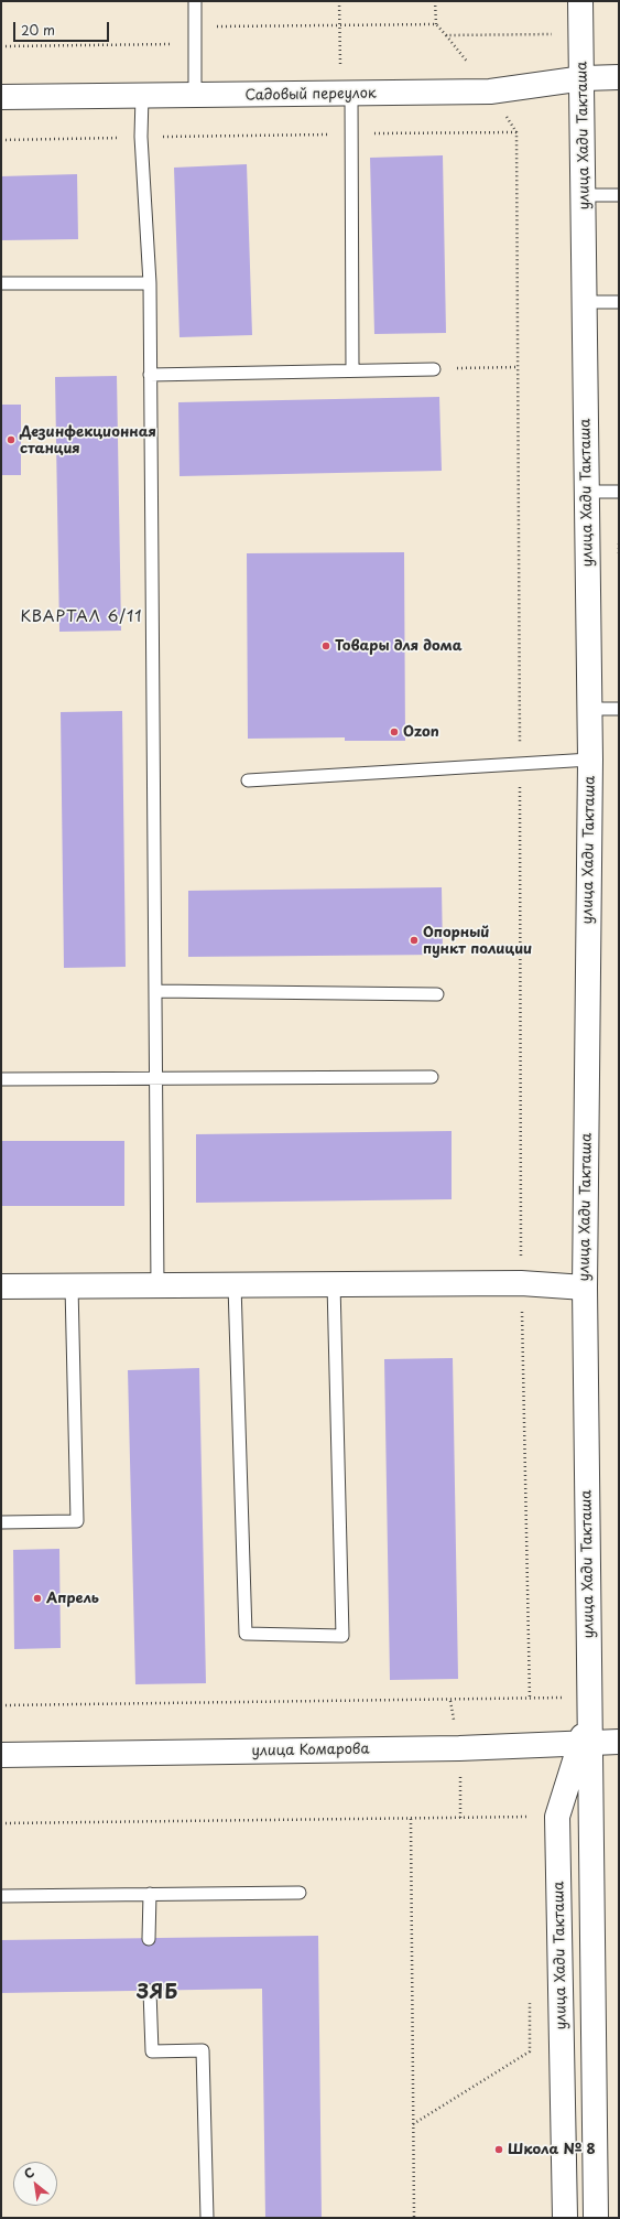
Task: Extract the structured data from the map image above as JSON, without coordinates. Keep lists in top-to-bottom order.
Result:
{
  "streets": {
    "main road": ["Садовый переулок", "улица Хади Такташа", "улица Комарова"]
  },
  "crossings": [
    ["Садовый переулок", "улица Хади Такташа"],
    ["улица Хади Такташа", "улица Комарова"]
  ],
  "districts": ["КВАРТАЛ 6/11", "ЗЯБ"],
  "places": [
    "Дезинфекционная станция",
    "Товары для дома",
    "Ozon",
    "Опорный пункт полиции",
    "Апрель",
    "Школа № 8"
  ],
  "scale_bar": "20 m",
  "north": "top left"
}
